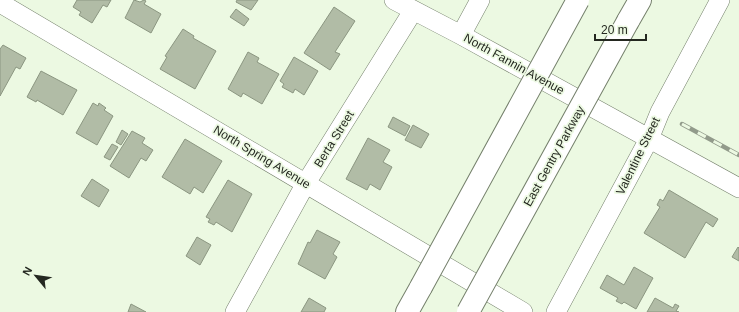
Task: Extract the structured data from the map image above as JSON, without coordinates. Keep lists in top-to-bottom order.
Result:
{
  "streets": {
    "main road": ["East Gentry Parkway"],
    "street": [
      "North Fannin Avenue",
      "Berta Street",
      "Valentine Street",
      "North Spring Avenue"
    ]
  },
  "crossings": [
    ["North Fannin Avenue", "Berta Street"],
    ["North Fannin Avenue", "Valentine Street"],
    ["Berta Street", "North Spring Avenue"]
  ],
  "scale_bar": "20 m",
  "north": "top left"
}
